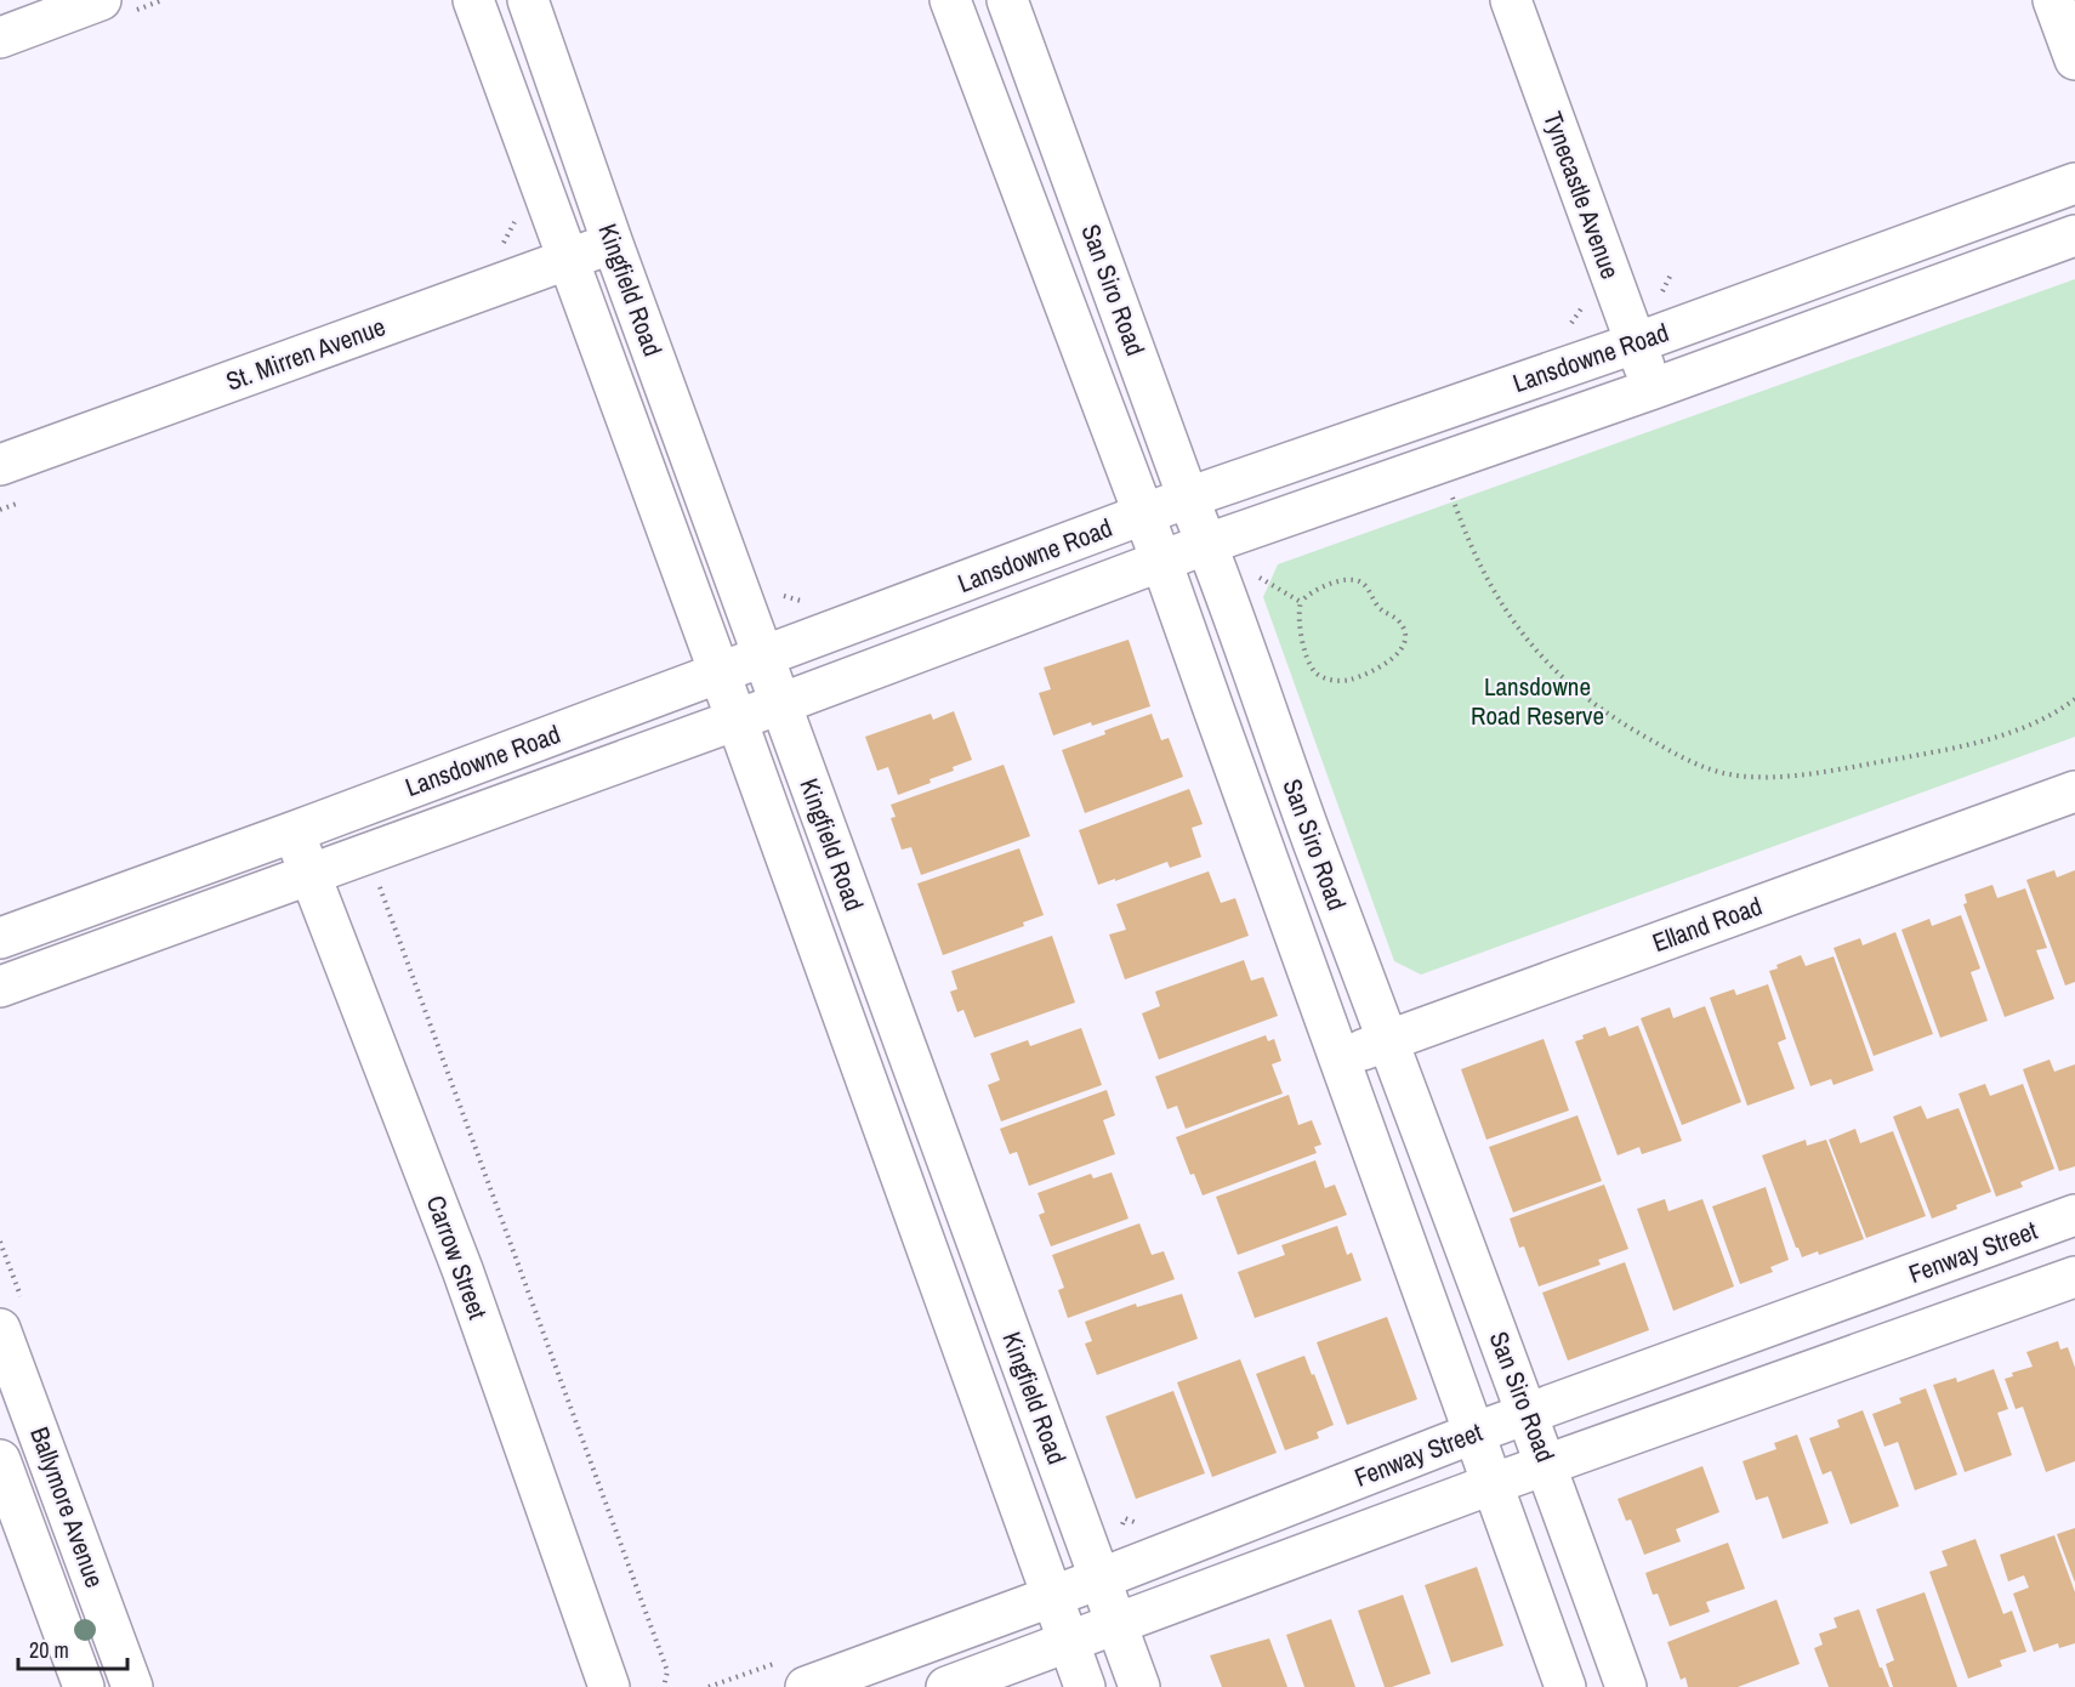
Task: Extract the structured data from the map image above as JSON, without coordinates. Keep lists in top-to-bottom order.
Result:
{
  "streets": {
    "street": [
      "Tynecastle Avenue",
      "Kingfield Road",
      "San Siro Road",
      "St. Mirren Avenue",
      "Lansdowne Road",
      "Elland Road",
      "Fenway Street",
      "Carrow Street",
      "Ballymore Avenue"
    ]
  },
  "crossings": [
    ["Tynecastle Avenue", "Lansdowne Road"],
    ["Kingfield Road", "St. Mirren Avenue"],
    ["Kingfield Road", "Lansdowne Road"],
    ["Kingfield Road", "Fenway Street"],
    ["San Siro Road", "Lansdowne Road"],
    ["San Siro Road", "Elland Road"],
    ["San Siro Road", "Fenway Street"],
    ["Lansdowne Road", "Carrow Street"]
  ],
  "parks": ["Lansdowne Road Reserve"],
  "scale_bar": "20 m"
}
